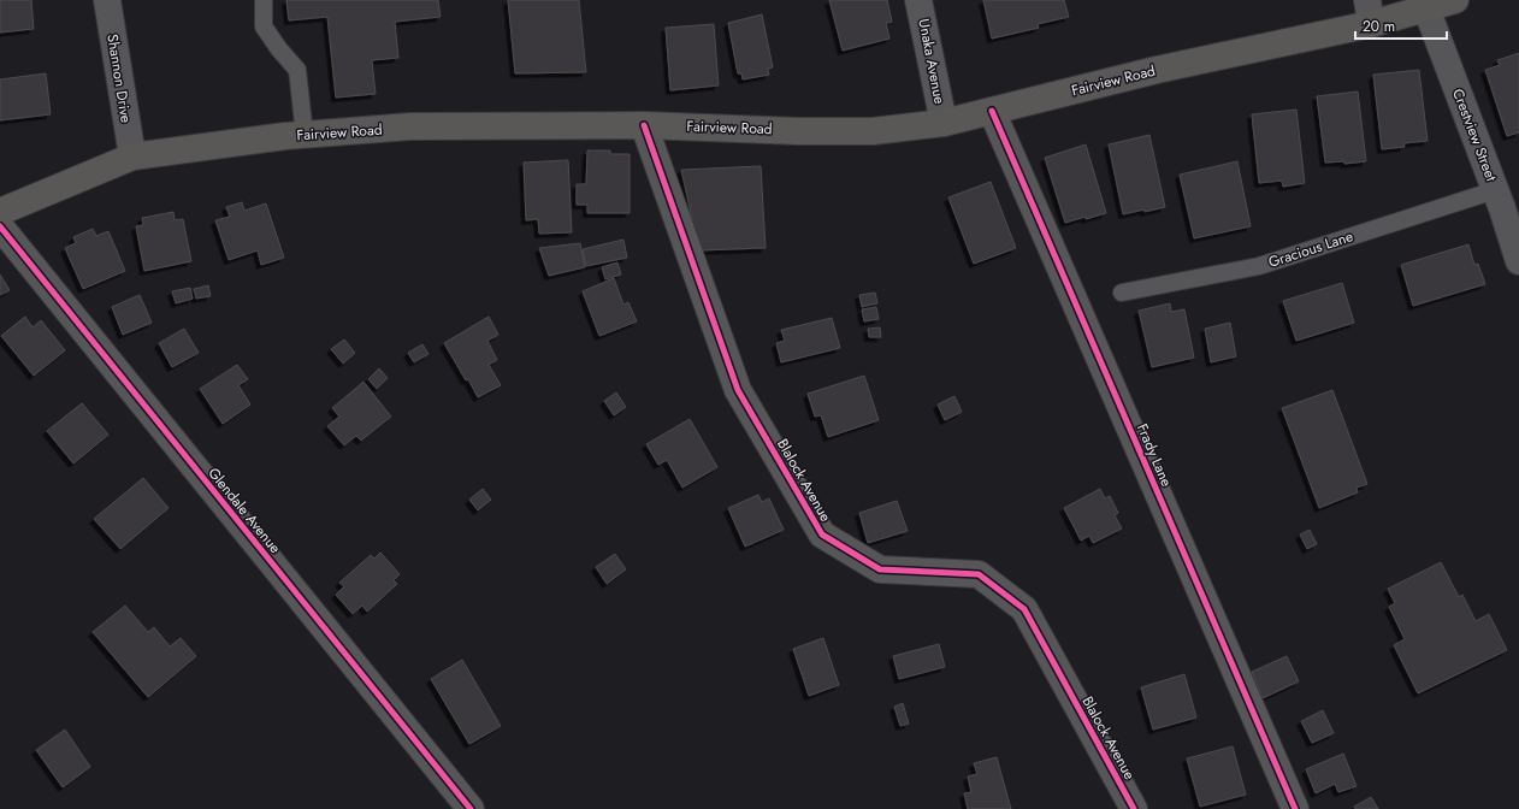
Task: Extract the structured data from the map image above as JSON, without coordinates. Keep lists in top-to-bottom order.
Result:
{
  "streets": {
    "main road": ["Fairview Road"],
    "street": [
      "Unaka Avenue",
      "Shannon Drive",
      "Crestview Street",
      "Frady Lane",
      "Blalock Avenue",
      "Glendale Avenue"
    ],
    "lane": ["Gracious Lane"]
  },
  "crossings": [
    ["Unaka Avenue", "Fairview Road"],
    ["Shannon Drive", "Fairview Road"],
    ["Fairview Road", "Crestview Street"],
    ["Fairview Road", "Frady Lane"],
    ["Fairview Road", "Blalock Avenue"],
    ["Crestview Street", "Gracious Lane"]
  ],
  "scale_bar": "20 m"
}
